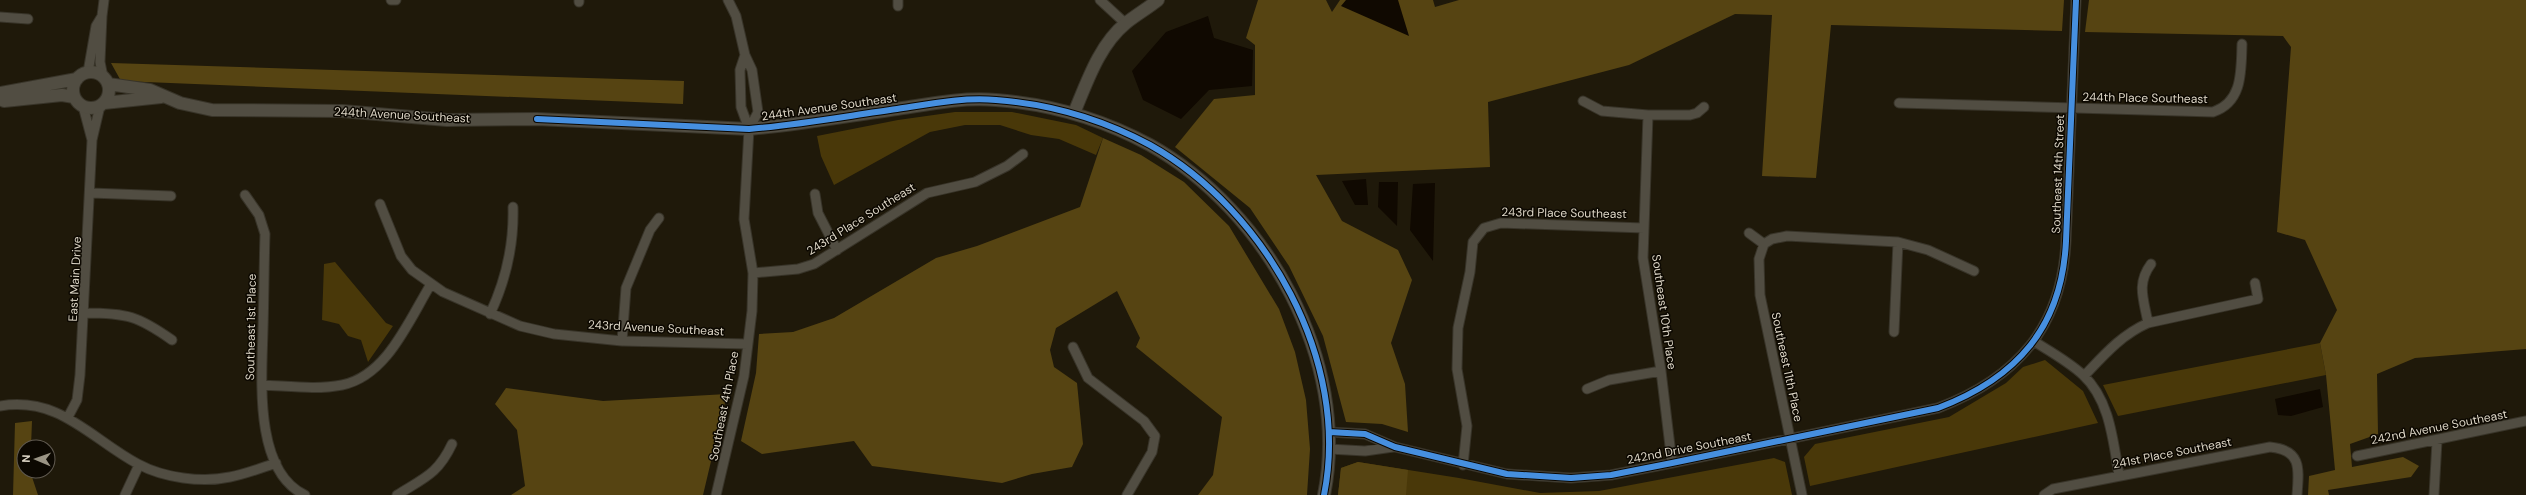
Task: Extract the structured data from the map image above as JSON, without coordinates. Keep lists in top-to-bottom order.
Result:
{
  "streets": {
    "street": [
      "244th Place Southeast",
      "244th Avenue Southeast",
      "Southeast 14th Street",
      "243rd Place Southeast",
      "East Main Drive",
      "Southeast 10th Place",
      "Southeast 1st Place",
      "243rd Avenue Southeast",
      "Southeast 11th Place",
      "Southeast 4th Place",
      "242nd Avenue Southeast",
      "242nd Drive Southeast",
      "241st Place Southeast"
    ]
  },
  "crossings": [
    ["244th Place Southeast", "Southeast 14th Street"],
    ["244th Avenue Southeast", "East Main Drive"],
    ["244th Avenue Southeast", "Southeast 4th Place"],
    ["244th Avenue Southeast", "242nd Drive Southeast"],
    ["Southeast 14th Street", "242nd Drive Southeast"],
    ["243rd Place Southeast", "Southeast 10th Place"],
    ["243rd Place Southeast", "Southeast 4th Place"],
    ["243rd Place Southeast", "242nd Drive Southeast"],
    ["Southeast 10th Place", "242nd Drive Southeast"],
    ["243rd Avenue Southeast", "Southeast 4th Place"],
    ["Southeast 11th Place", "242nd Drive Southeast"]
  ],
  "north": "left"
}
